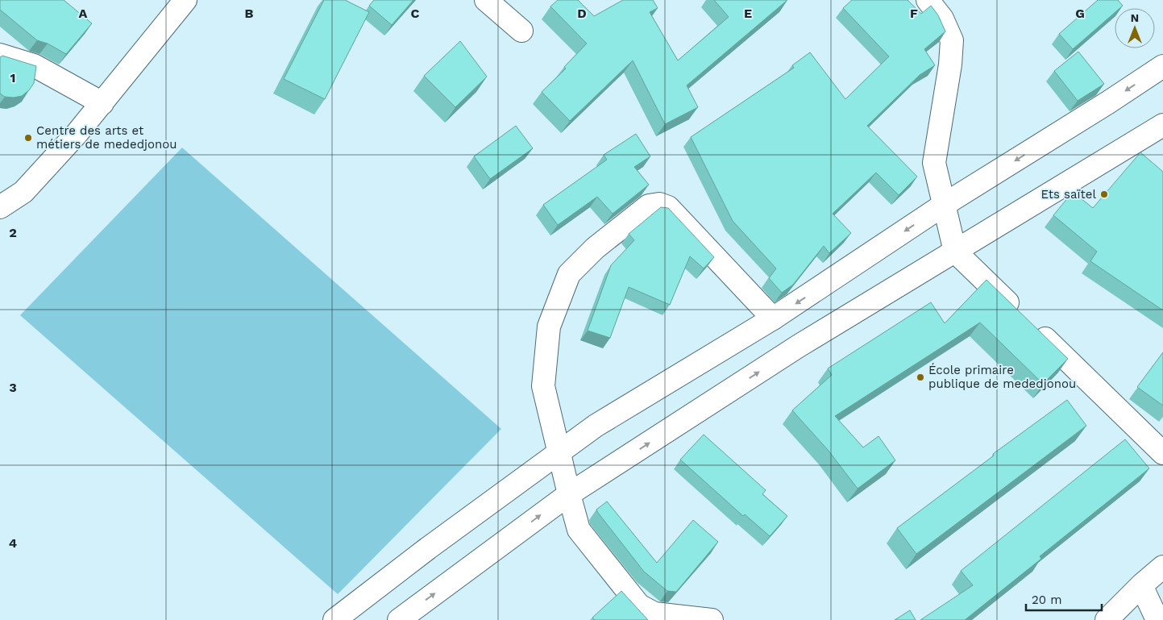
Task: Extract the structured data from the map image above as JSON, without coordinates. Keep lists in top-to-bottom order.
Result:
{
  "places": ["Centre des arts et métiers de mededjonou", "Ets saïtel", "École primaire publique de mededjonou"],
  "scale_bar": "20 m",
  "north": "top",
  "grid": {
    "columns": [
      "A",
      "B",
      "C",
      "D",
      "E",
      "F",
      "G"
    ],
    "rows": [
      "1",
      "2",
      "3",
      "4"
    ]
  }
}
